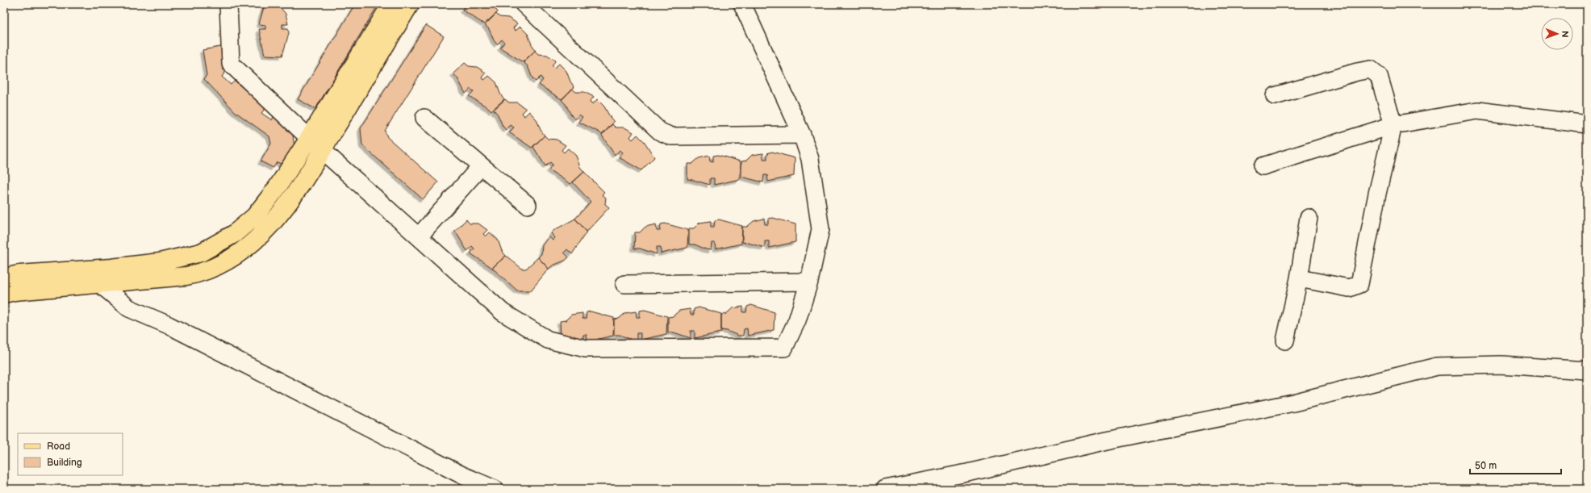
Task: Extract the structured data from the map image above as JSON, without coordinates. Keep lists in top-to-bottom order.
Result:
{
  "legend": ["Road", "Building"],
  "scale_bar": "50 m",
  "north": "right"
}
